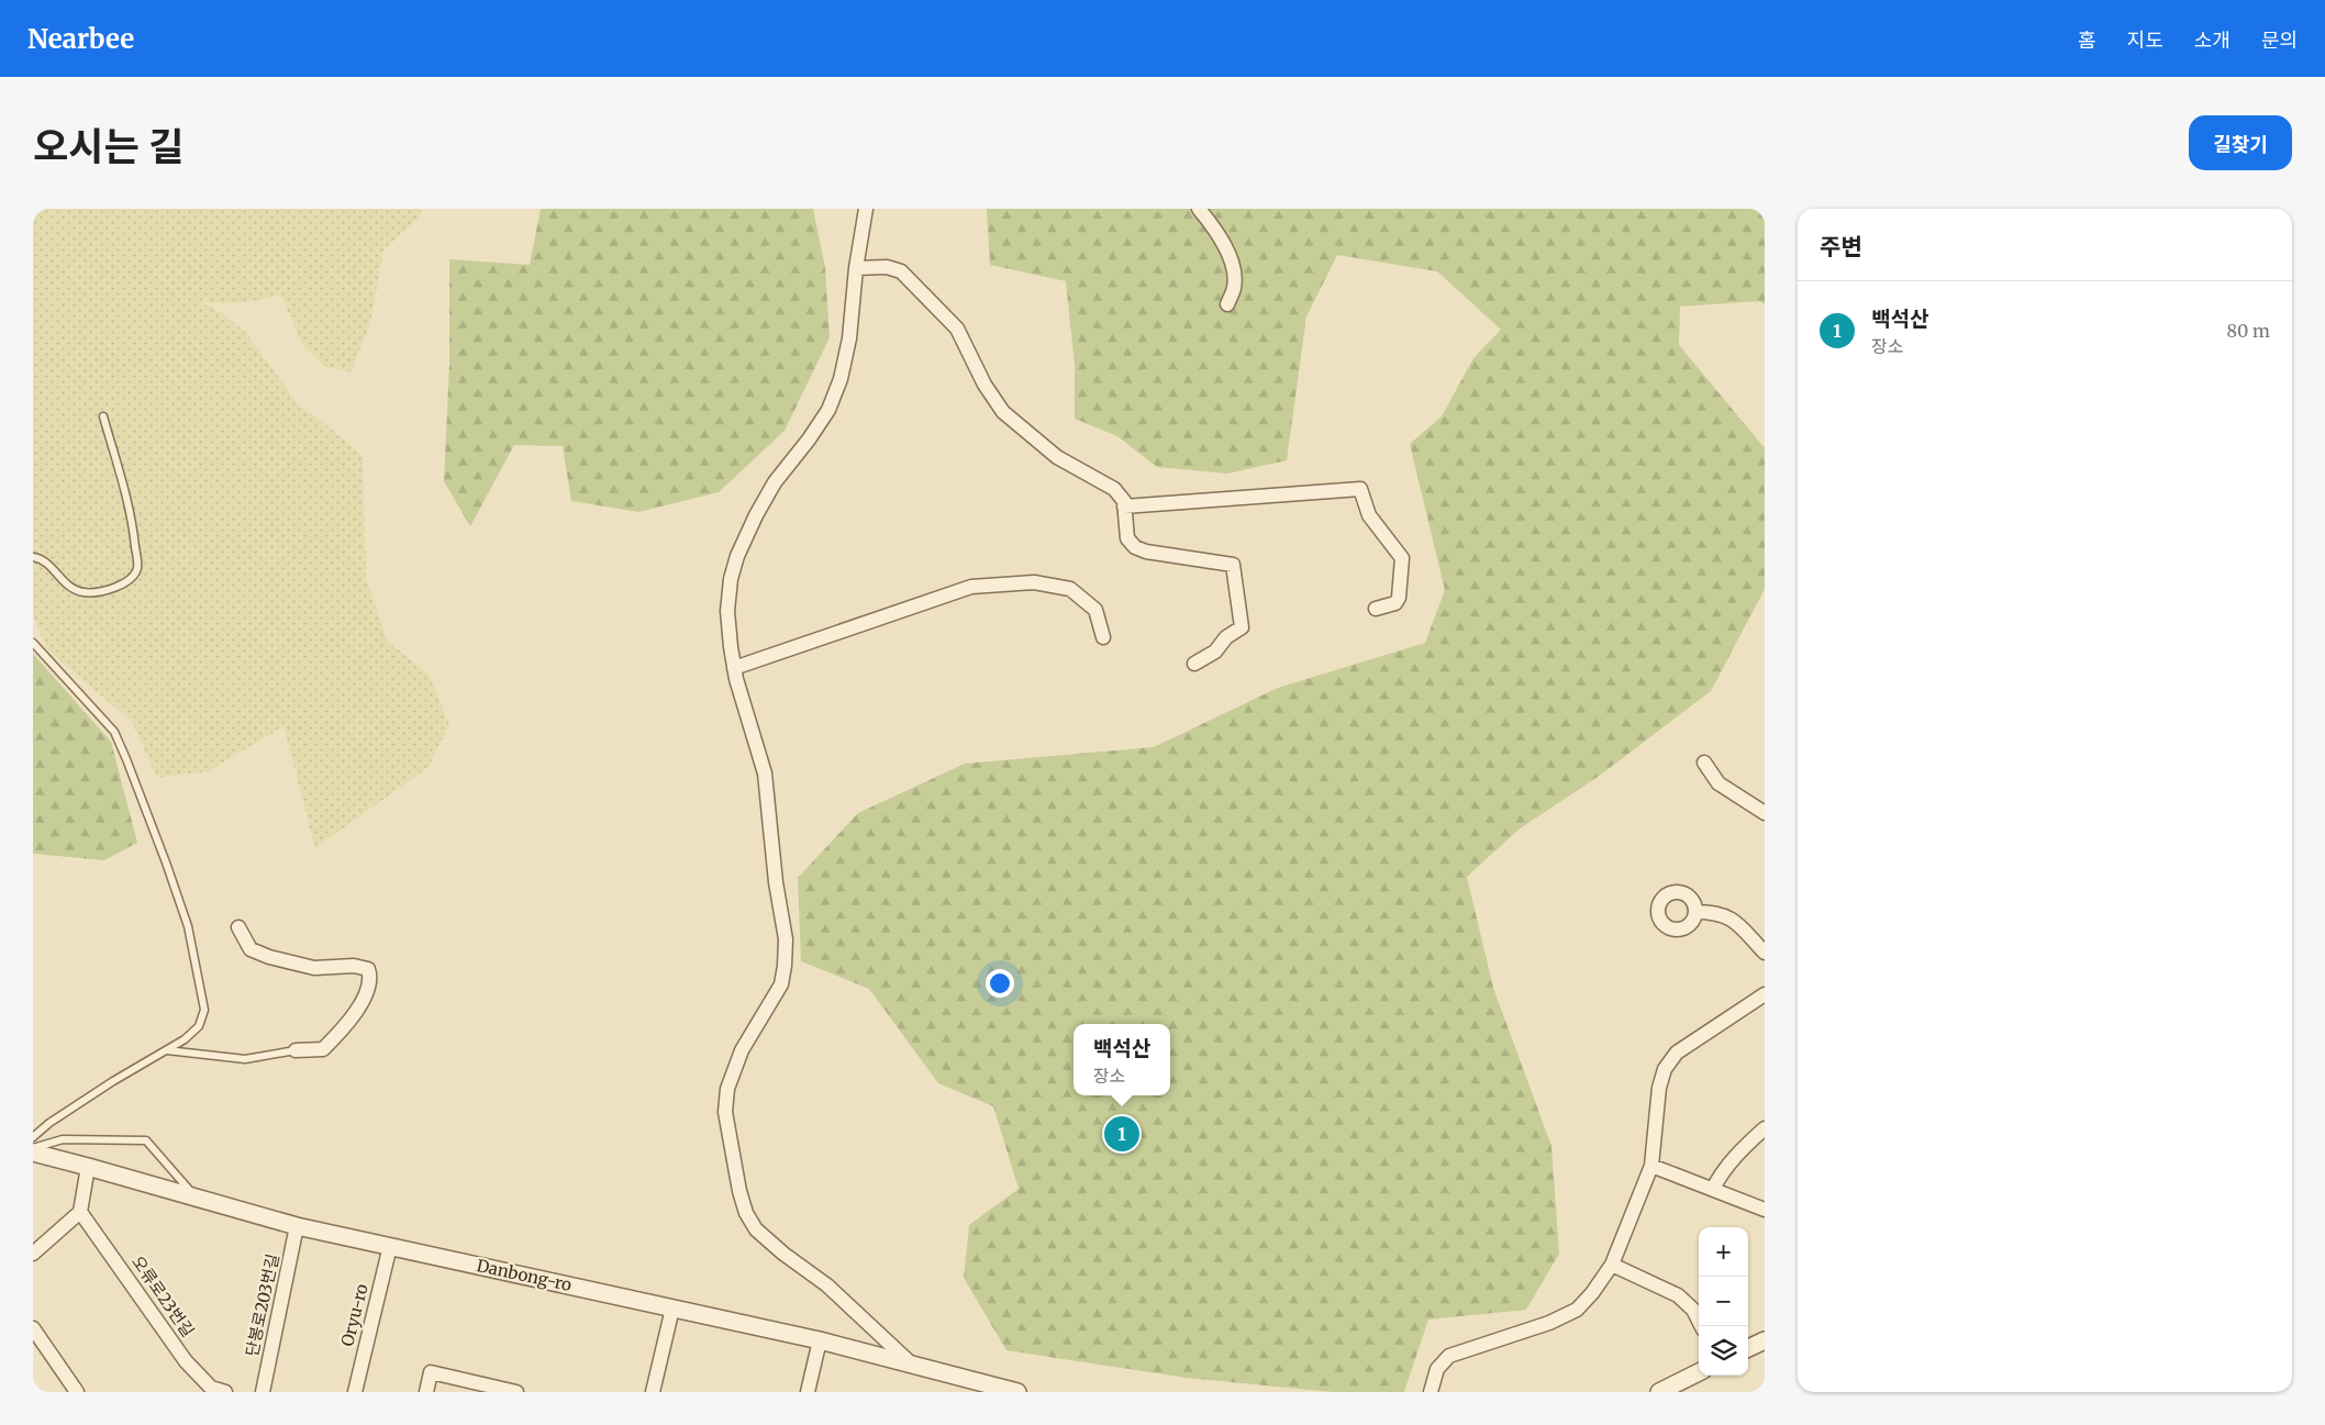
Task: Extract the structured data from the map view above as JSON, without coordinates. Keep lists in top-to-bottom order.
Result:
{
  "streets": {
    "street": [
      "Danbong-ro",
      "오류로23번길",
      "단봉로203번길",
      "Oryu-ro"
    ]
  },
  "crossings": [
    ["Danbong-ro", "단봉로203번길"],
    ["Danbong-ro", "Oryu-ro"]
  ],
  "page": {
    "header": "Nearbee",
    "nav": [
      "홈",
      "지도",
      "소개",
      "문의"
    ],
    "title": "오시는 길",
    "buttons": "길찾기",
    "heading": "주변",
    "list": [
      {
        "mark": "1",
        "name": "백석산",
        "note": "장소",
        "value": "80 m"
      }
    ],
    "popup": ["백석산", "장소"],
    "pins": "1",
    "map_buttons": ["+", "−"]
  }
}
